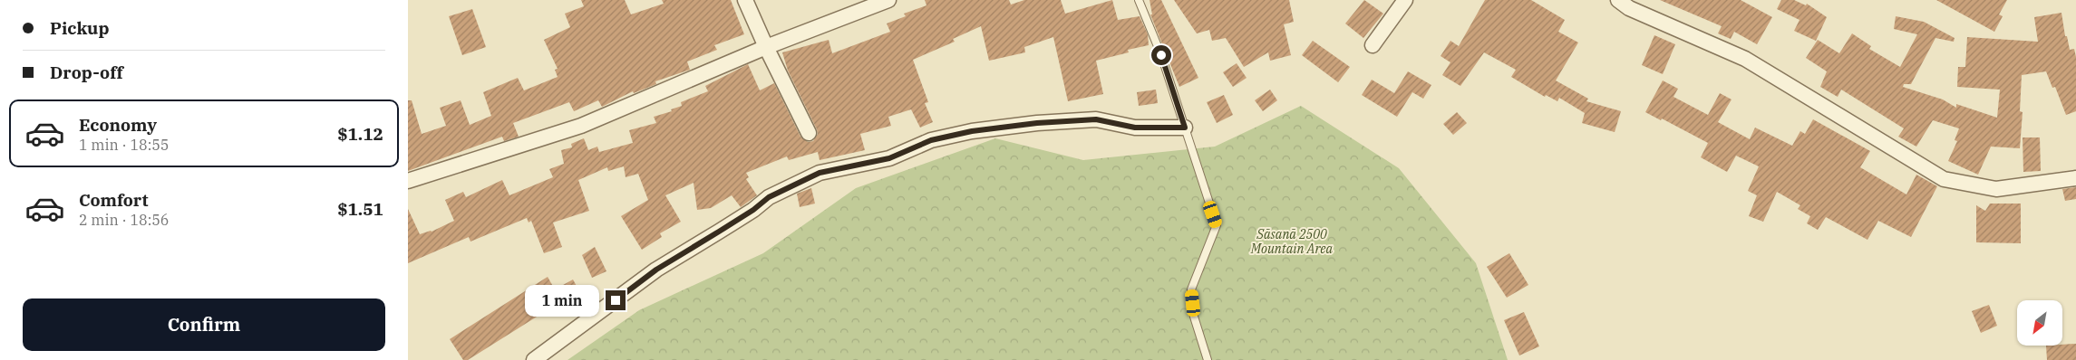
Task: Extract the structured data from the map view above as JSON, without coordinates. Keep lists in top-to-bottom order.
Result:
{
  "parks": ["Sāsanā 2500 Mountain Area"],
  "north": "bottom left",
  "page": {
    "banner": ["Pickup", "Drop-off"],
    "list": [
      {
        "name": "Economy",
        "note": "1 min · 18:55",
        "value": "$1.12"
      },
      {
        "name": "Comfort",
        "note": "2 min · 18:56",
        "value": "$1.51"
      }
    ],
    "bubble": "1 min",
    "buttons": "Confirm"
  }
}
